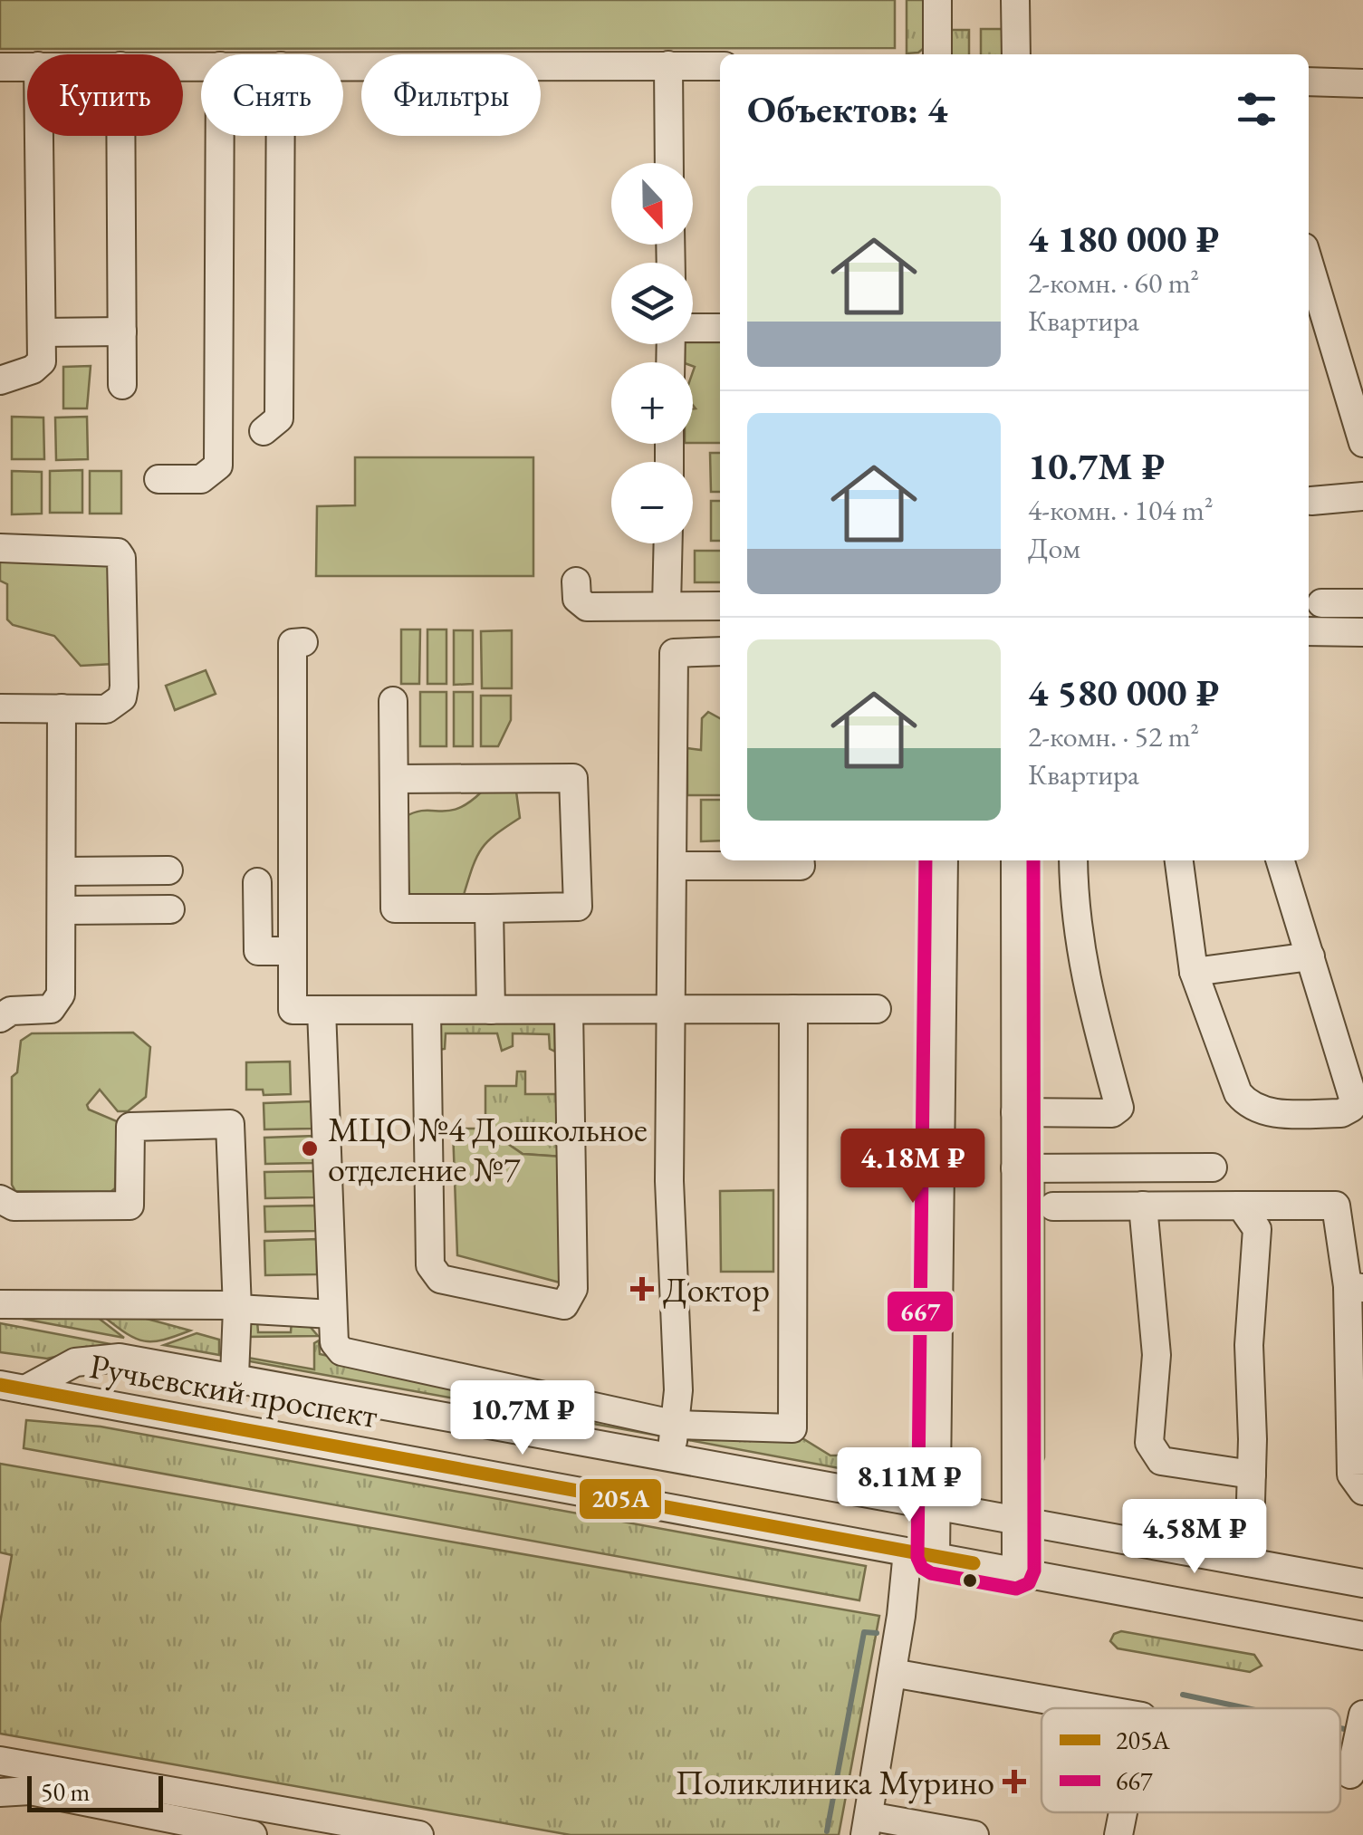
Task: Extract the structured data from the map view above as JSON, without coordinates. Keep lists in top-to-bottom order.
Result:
{
  "streets": {
    "street": ["Ручьевский проспект"]
  },
  "places": {
    "other": ["МЦО №4 Дошкольное отделение №7"],
    "health": ["Доктор", "Поликлиника Мурино"]
  },
  "lines": ["transit line 667", "transit line 205А"],
  "legend": ["205А", "667"],
  "scale_bar": "50 m",
  "north": "bottom",
  "page": {
    "chip": ["Купить", "Снять", "Фильтры"],
    "heading": "Объектов: 4",
    "map_buttons": ["+", "−"],
    "list": [
      {
        "name": "4 180 000 ₽",
        "note": "2-комн. · 60 m² · Квартира"
      },
      {
        "name": "10.7M ₽",
        "note": "4-комн. · 104 m² · Дом"
      },
      {
        "name": "4 580 000 ₽",
        "note": "2-комн. · 52 m² · Квартира"
      }
    ],
    "price": [
      "4.18M ₽",
      "10.7M ₽",
      "8.11M ₽",
      "4.58M ₽"
    ],
    "scale": "50 m"
  }
}
